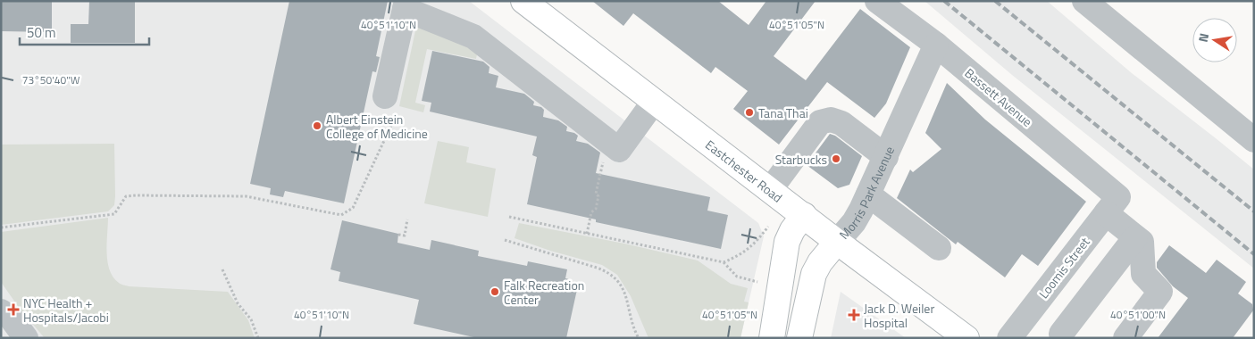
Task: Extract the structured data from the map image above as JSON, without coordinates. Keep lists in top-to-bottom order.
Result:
{
  "streets": {
    "main road": ["Eastchester Road", "Morris Park Avenue"],
    "street": ["Bassett Avenue", "Loomis Street"]
  },
  "crossings": [
    ["Bassett Avenue", "Morris Park Avenue"],
    ["Bassett Avenue", "Loomis Street"],
    ["Eastchester Road", "Morris Park Avenue"]
  ],
  "places": {
    "other": [
      "Tana Thai",
      "Albert Einstein College of Medicine",
      "Starbucks",
      "Falk Recreation Center"
    ],
    "health": ["NYC Health + Hospitals/Jacobi", "Jack D. Weiler Hospital"]
  },
  "scale_bar": "50 m",
  "north": "left",
  "coordinates": [
    "40°51'10\"N",
    "40°51'05\"N",
    "73°50'40\"W",
    "40°51'00\"N"
  ]
}
